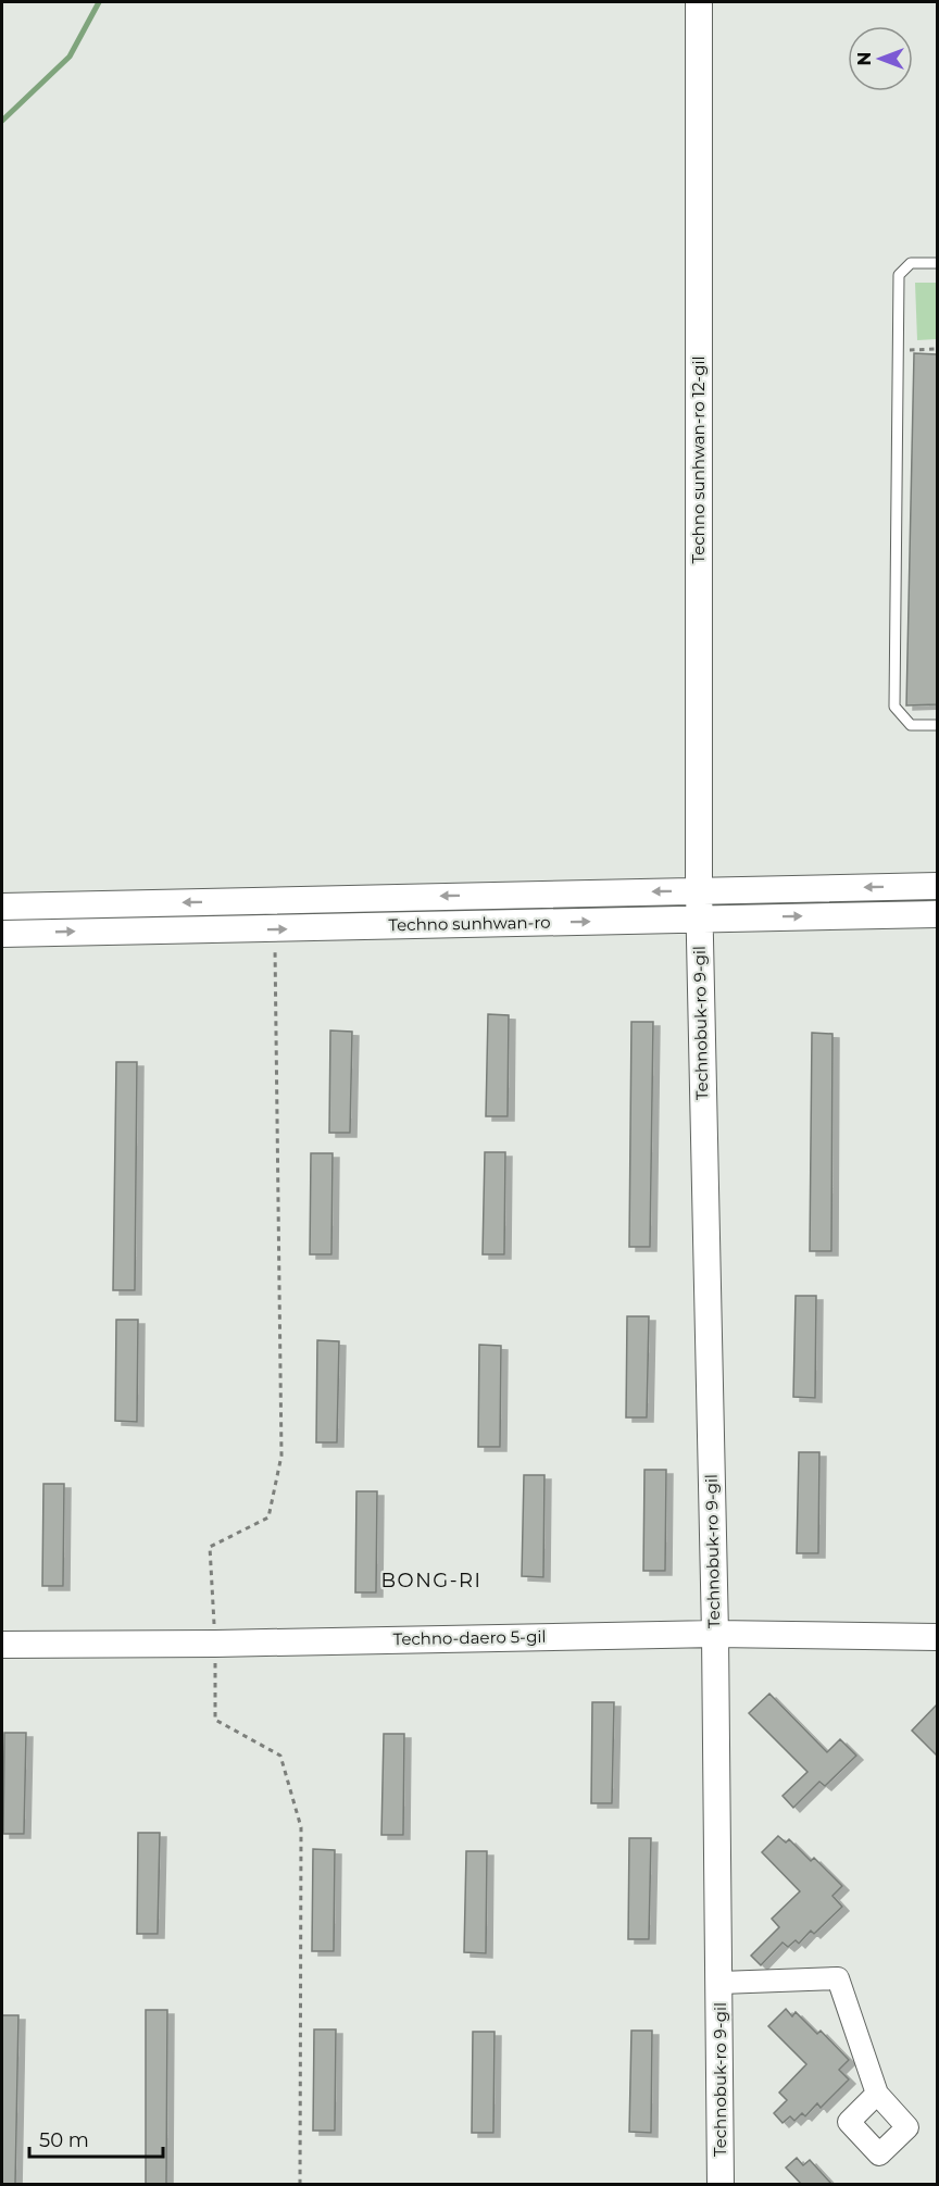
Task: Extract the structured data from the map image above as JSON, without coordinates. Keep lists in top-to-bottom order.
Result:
{
  "streets": {
    "street": [
      "Techno sunhwan-ro 12-gil",
      "Techno sunhwan-ro",
      "Technobuk-ro 9-gil",
      "Techno-daero 5-gil"
    ]
  },
  "crossings": [
    ["Techno sunhwan-ro 12-gil", "Techno sunhwan-ro"],
    ["Techno sunhwan-ro 12-gil", "Technobuk-ro 9-gil"],
    ["Techno sunhwan-ro", "Technobuk-ro 9-gil"],
    ["Technobuk-ro 9-gil", "Techno-daero 5-gil"]
  ],
  "districts": ["BONG-RI"],
  "scale_bar": "50 m",
  "north": "left"
}
